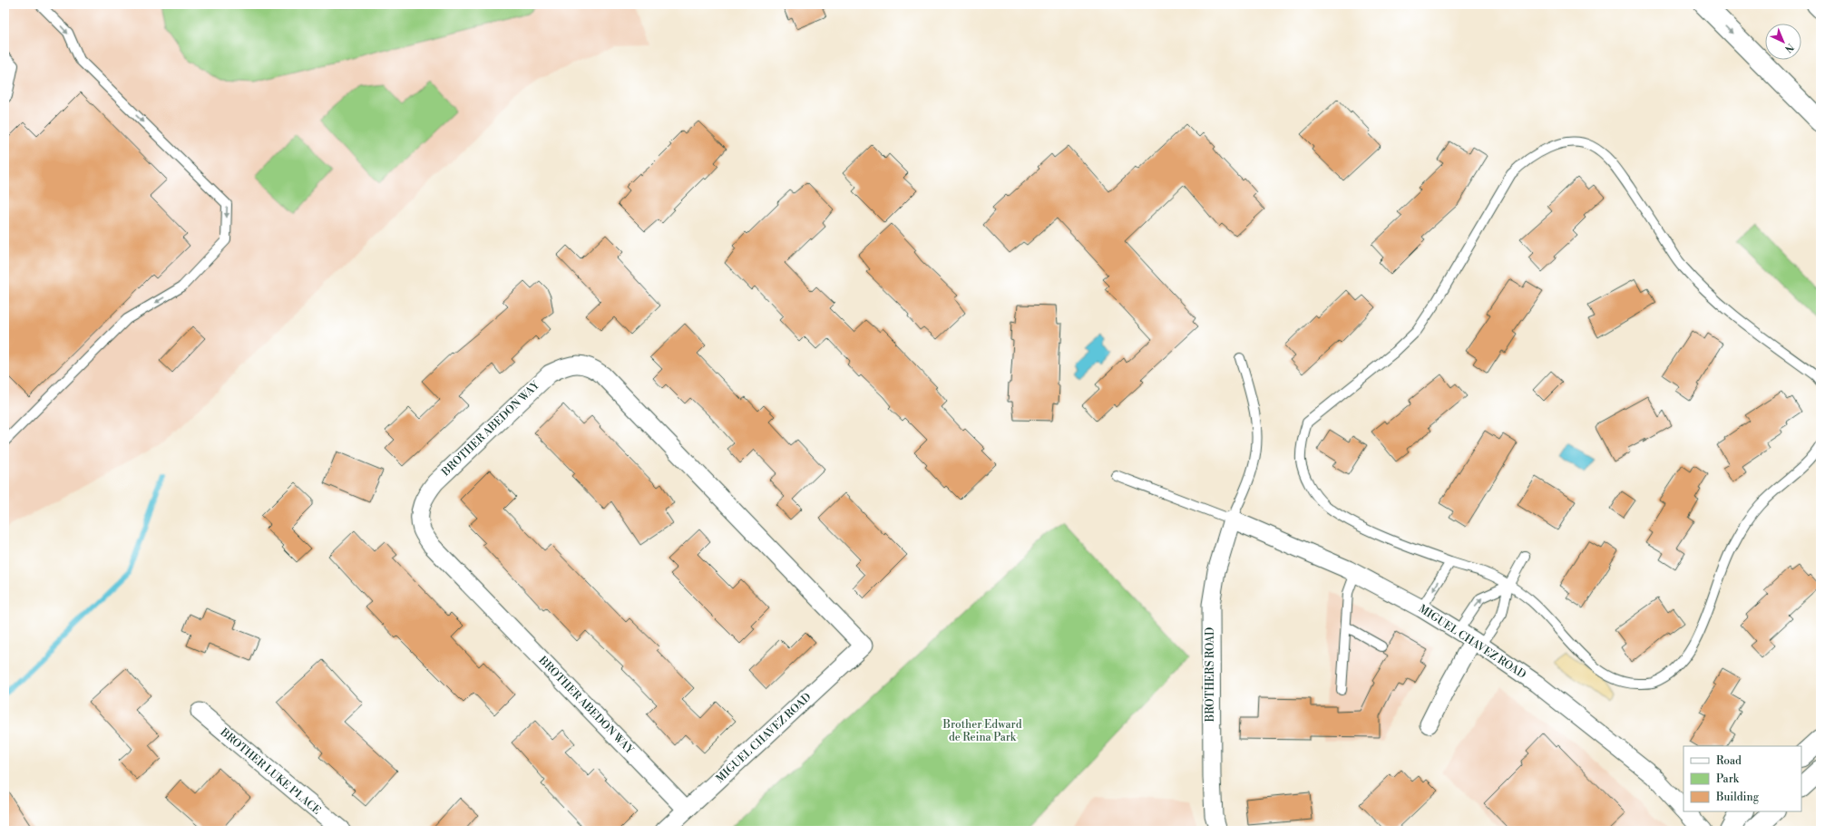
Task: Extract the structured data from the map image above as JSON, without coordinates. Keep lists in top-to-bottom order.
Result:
{
  "streets": {
    "street": [
      "BROTHER ABEDON WAY",
      "MIGUEL CHAVEZ ROAD",
      "BROTHERS ROAD",
      "BROTHER LUKE PLACE"
    ]
  },
  "crossings": [
    ["BROTHER ABEDON WAY", "MIGUEL CHAVEZ ROAD"],
    ["MIGUEL CHAVEZ ROAD", "BROTHERS ROAD"]
  ],
  "parks": ["Brother Edward de Reina Park"],
  "legend": ["Road", "Park", "Building"],
  "north": "bottom right"
}
